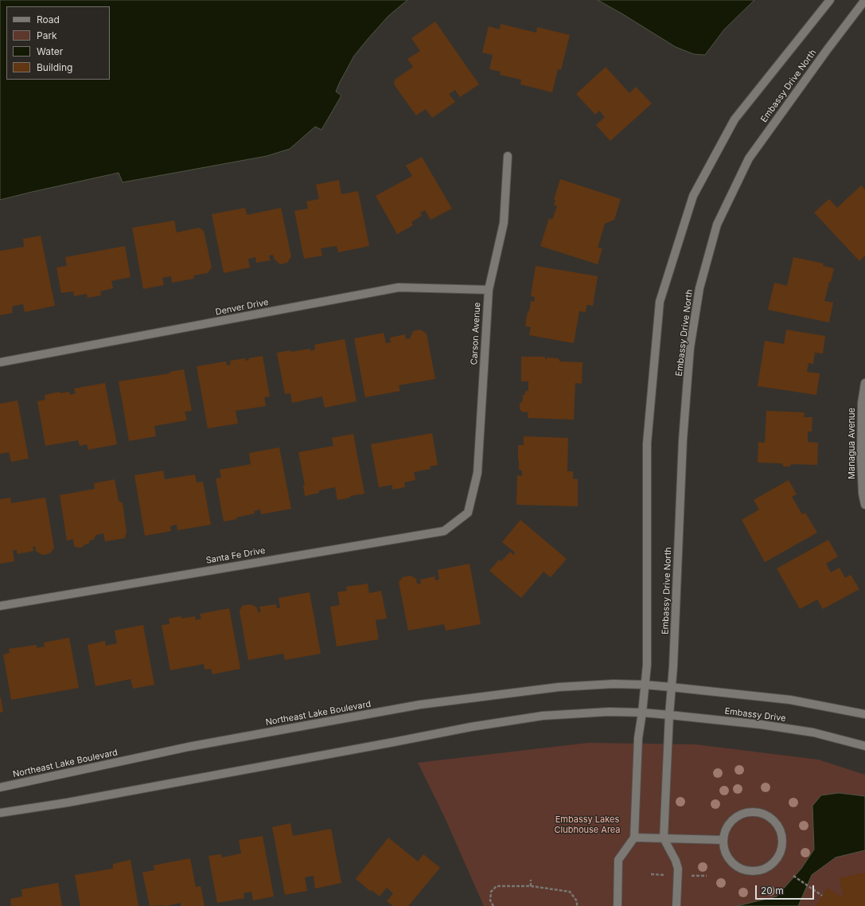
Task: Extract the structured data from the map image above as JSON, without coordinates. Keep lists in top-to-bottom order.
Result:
{
  "streets": {
    "street": [
      "Embassy Drive North",
      "Denver Drive",
      "Carson Avenue",
      "Managua Avenue",
      "Santa Fe Drive",
      "Northeast Lake Boulevard",
      "Embassy Drive"
    ]
  },
  "crossings": [
    ["Embassy Drive North", "Northeast Lake Boulevard"],
    ["Embassy Drive North", "Embassy Drive"],
    ["Denver Drive", "Carson Avenue"],
    ["Carson Avenue", "Santa Fe Drive"]
  ],
  "parks": ["Embassy Lakes Clubhouse Area"],
  "legend": [
    "Road",
    "Park",
    "Water",
    "Building"
  ],
  "scale_bar": "20 m"
}
